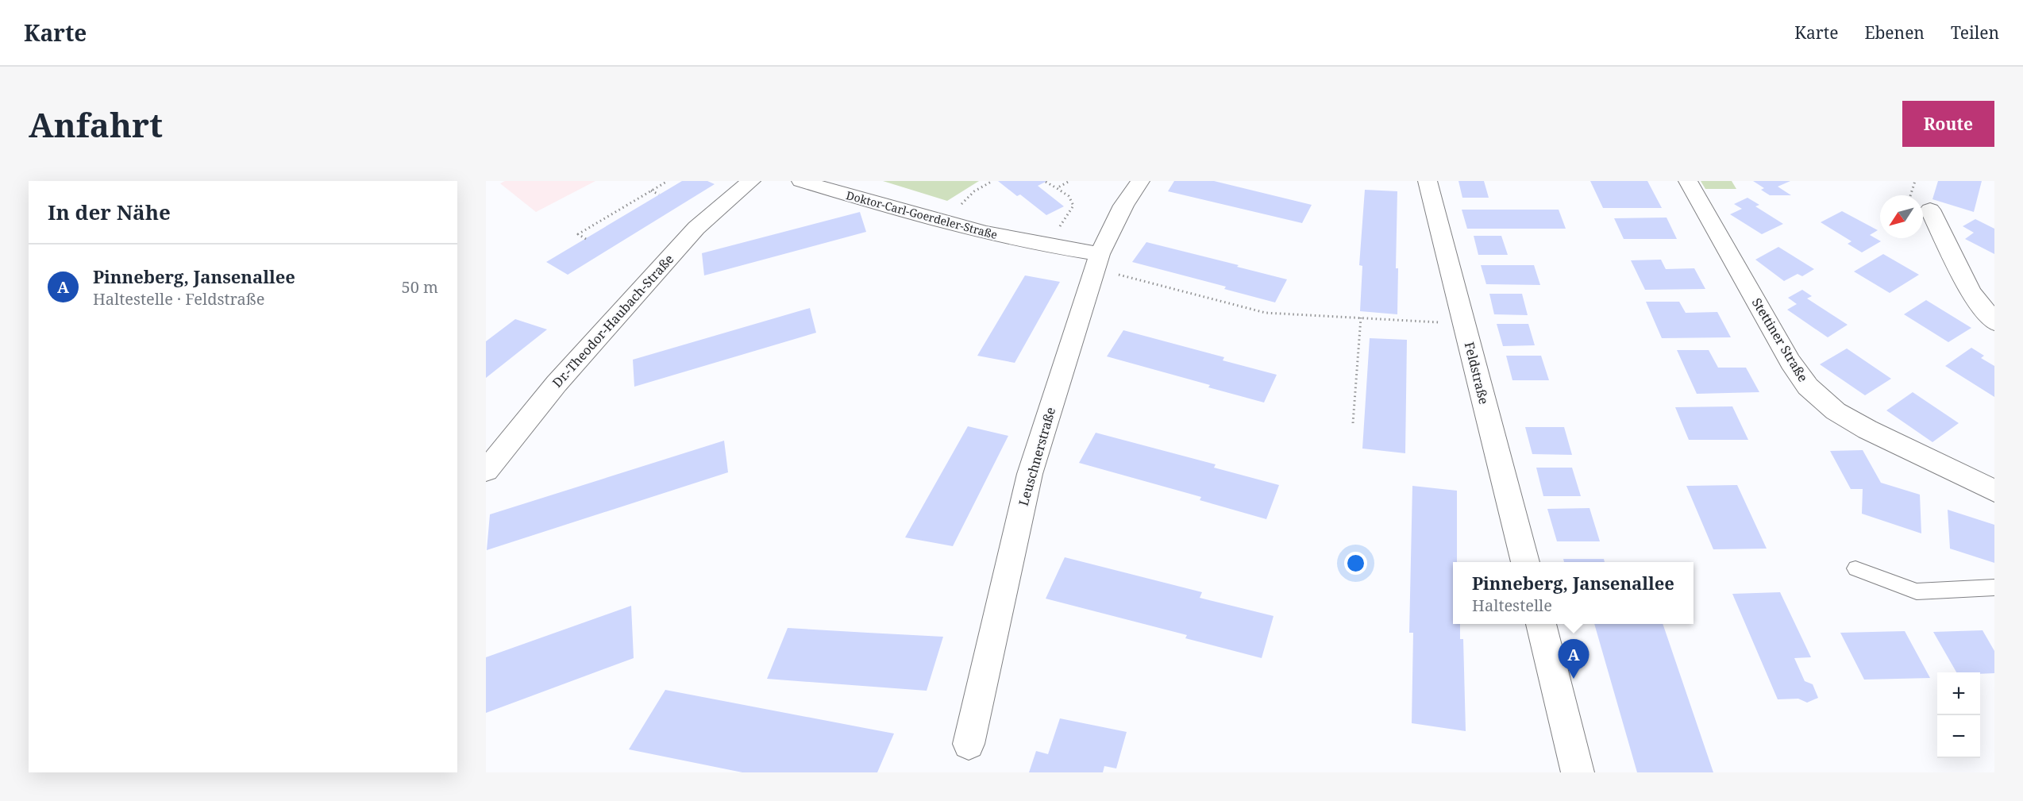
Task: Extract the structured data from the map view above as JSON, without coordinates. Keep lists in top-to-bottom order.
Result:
{
  "streets": {
    "street": [
      "Doktor-Carl-Goerdeler-Straße",
      "Dr.-Theodor-Haubach-Straße",
      "Stettiner Straße",
      "Feldstraße",
      "Leuschnerstraße"
    ]
  },
  "crossings": [
    ["Doktor-Carl-Goerdeler-Straße", "Leuschnerstraße"]
  ],
  "north": "bottom left",
  "page": {
    "header": "Karte",
    "nav": ["Karte", "Ebenen", "Teilen"],
    "buttons": "Route",
    "title": "Anfahrt",
    "heading": "In der Nähe",
    "list": [
      {
        "mark": "A",
        "name": "Pinneberg, Jansenallee",
        "note": "Haltestelle · Feldstraße",
        "value": "50 m"
      }
    ],
    "popup": ["Pinneberg, Jansenallee", "Haltestelle"],
    "pins": "A",
    "map_buttons": ["+", "−"]
  }
}
